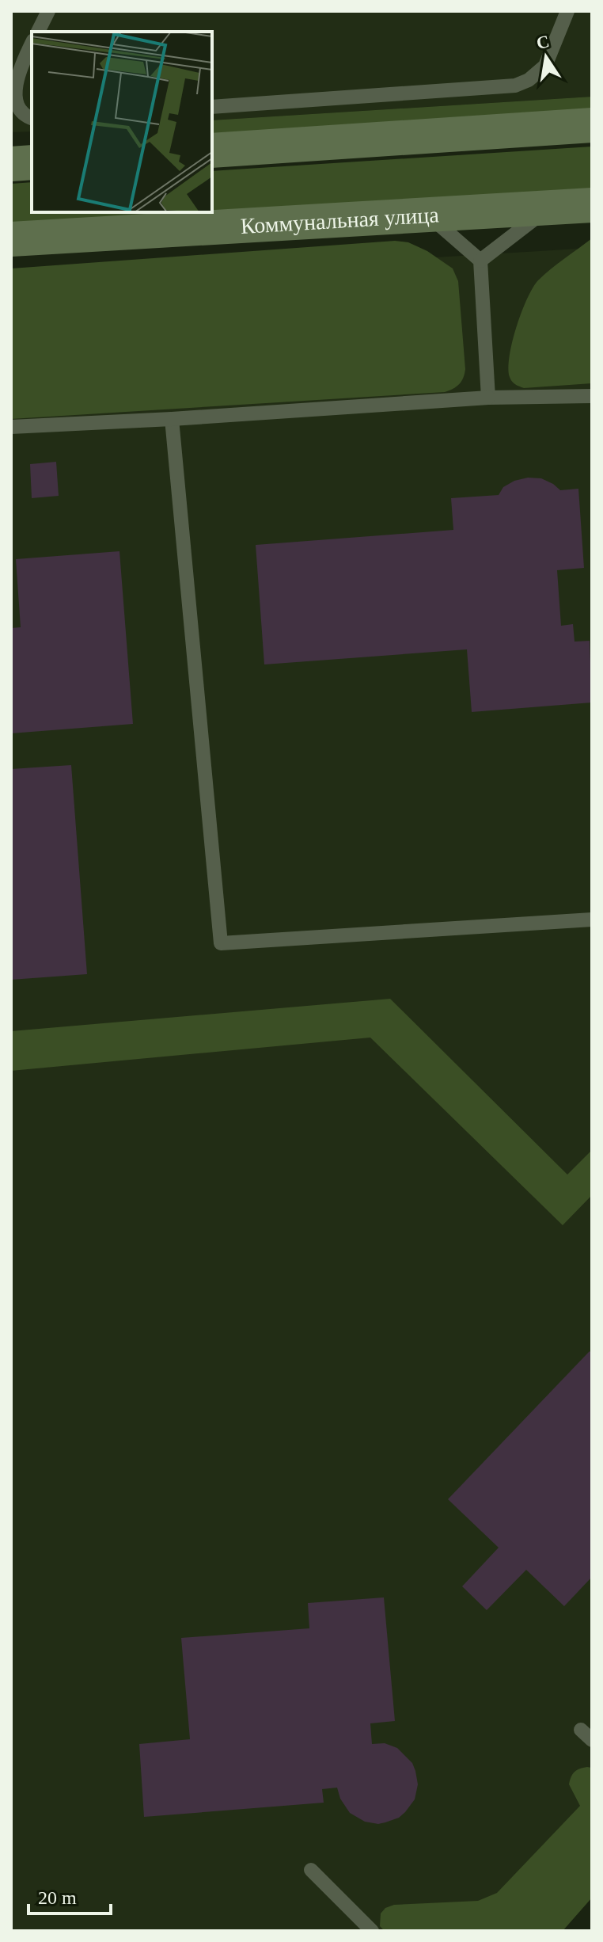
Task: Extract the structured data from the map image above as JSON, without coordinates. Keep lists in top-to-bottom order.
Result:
{
  "streets": {
    "main road": ["Коммунальная улица"]
  },
  "scale_bar": "20 m",
  "north": "top"
}
